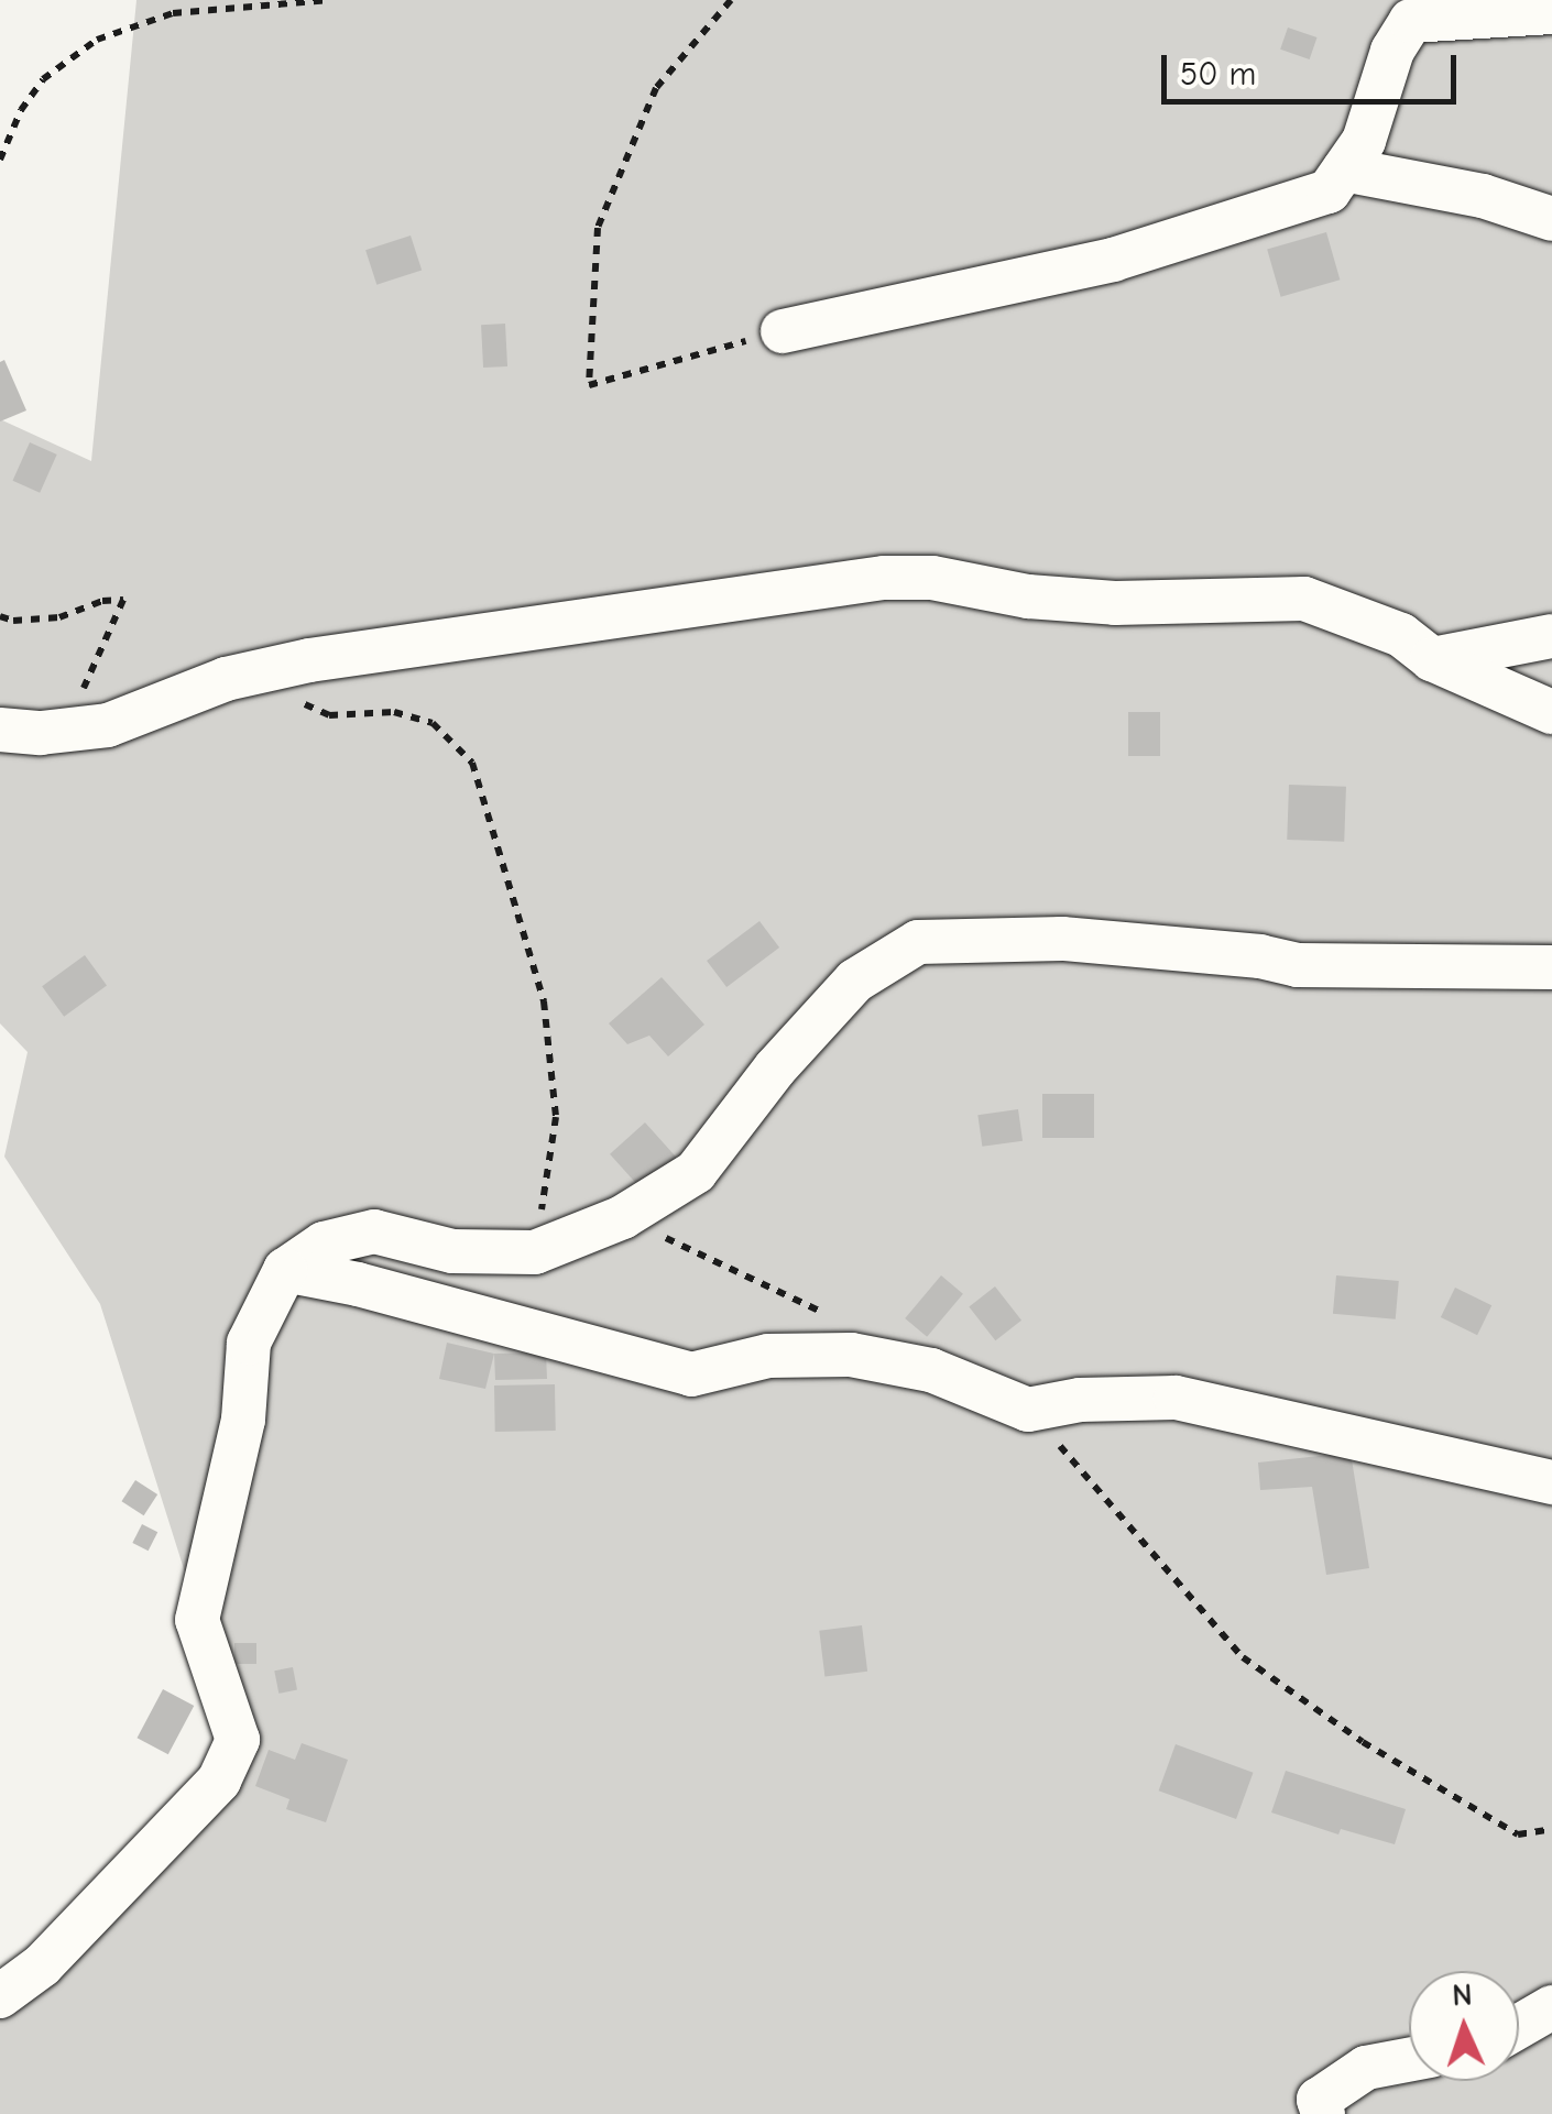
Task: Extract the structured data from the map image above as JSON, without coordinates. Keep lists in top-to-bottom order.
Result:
{
  "scale_bar": "50 m",
  "north": "top"
}
